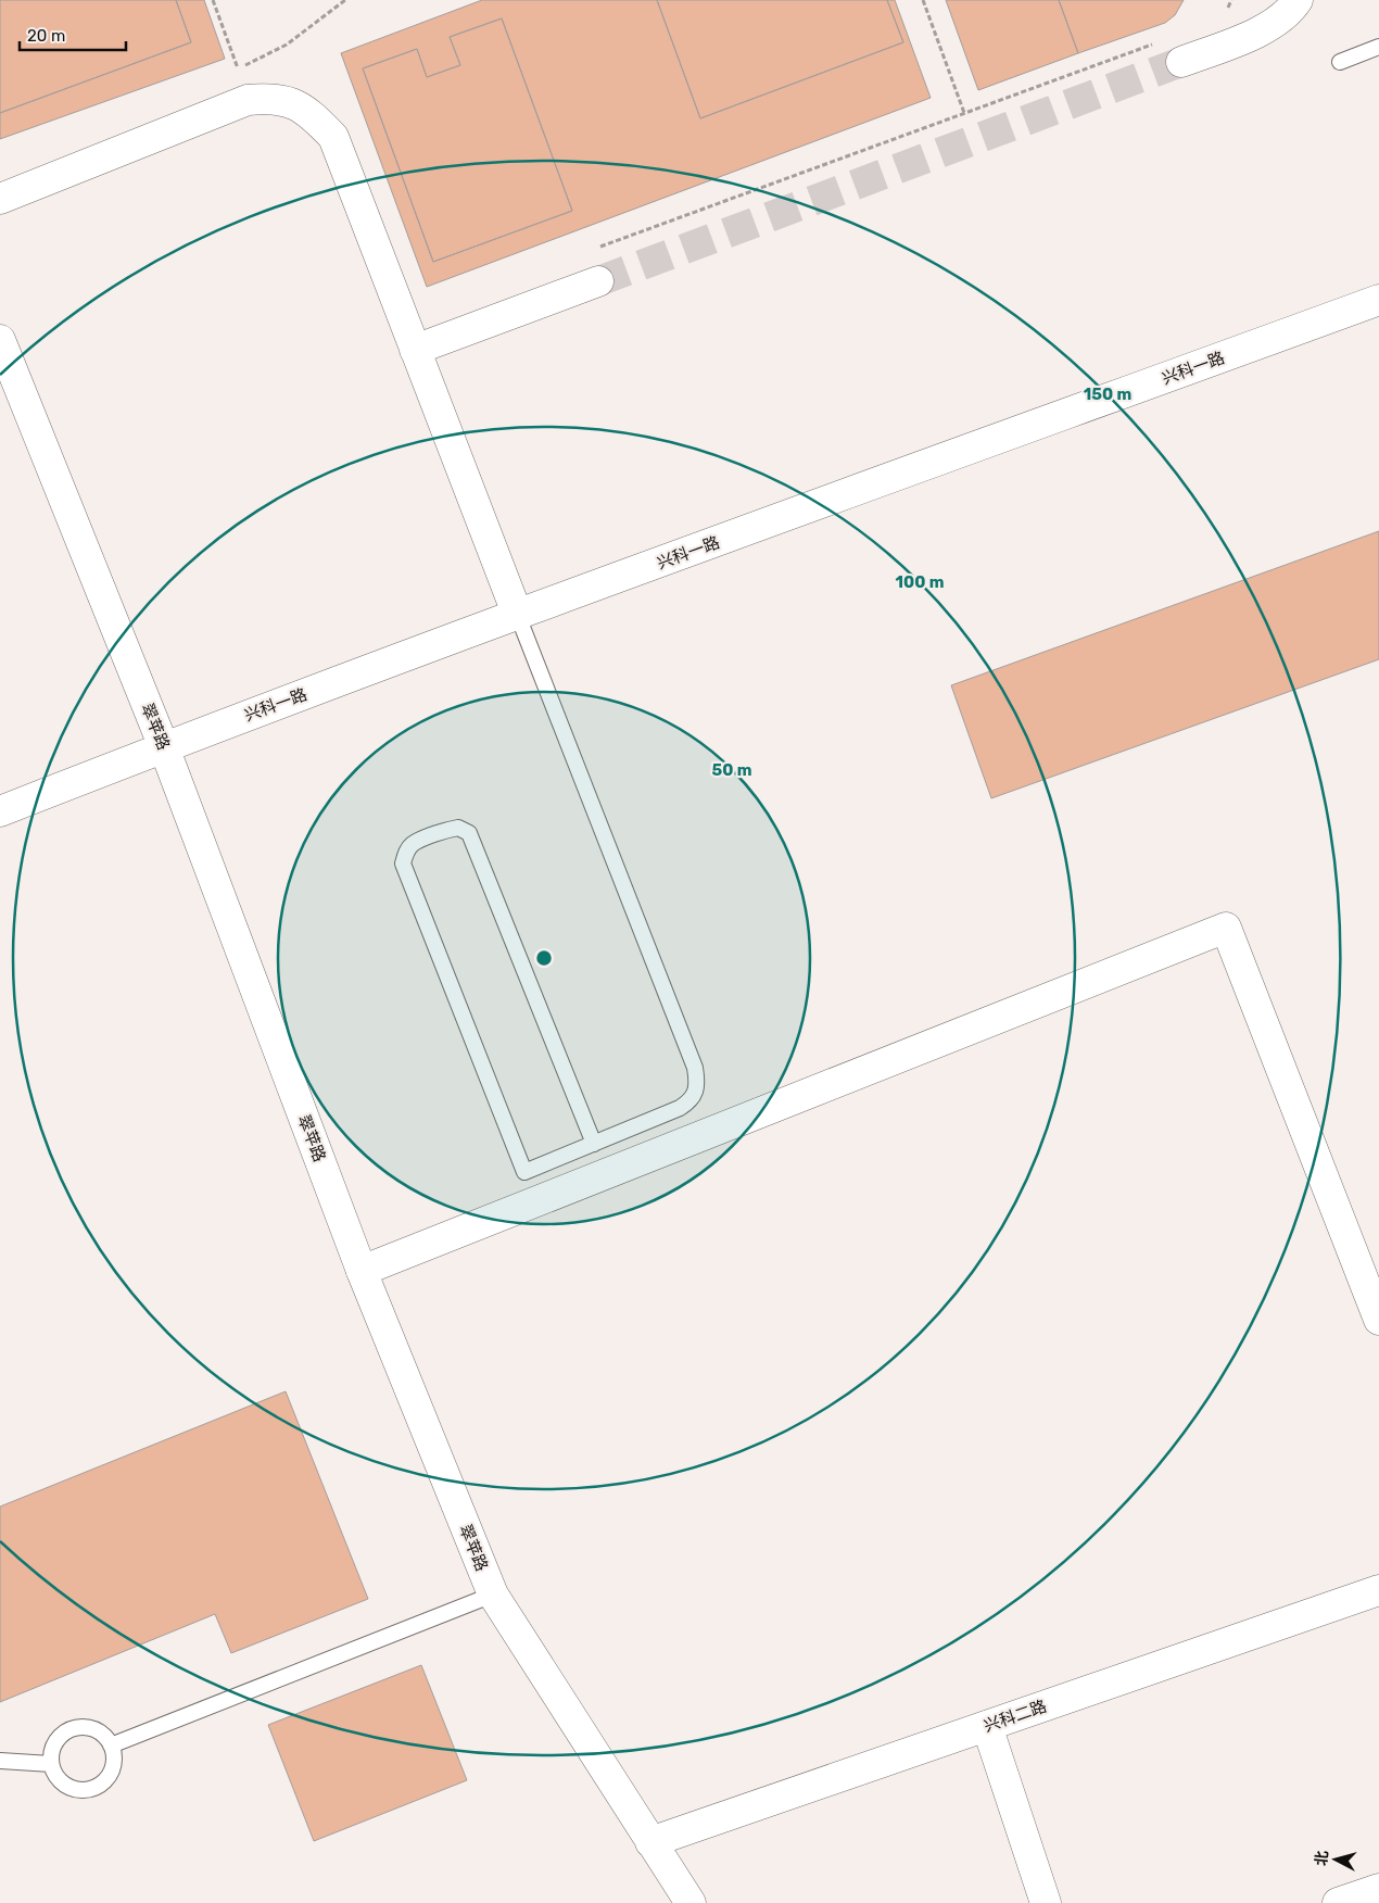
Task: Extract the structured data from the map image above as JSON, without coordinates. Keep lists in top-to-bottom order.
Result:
{
  "streets": {
    "street": ["兴科一路", "翠苹路", "兴科二路"]
  },
  "crossings": [
    ["兴科一路", "翠苹路"],
    ["翠苹路", "兴科二路"]
  ],
  "scale_bar": "20 m",
  "north": "left",
  "rings": ["150 m", "100 m", "50 m"]
}
